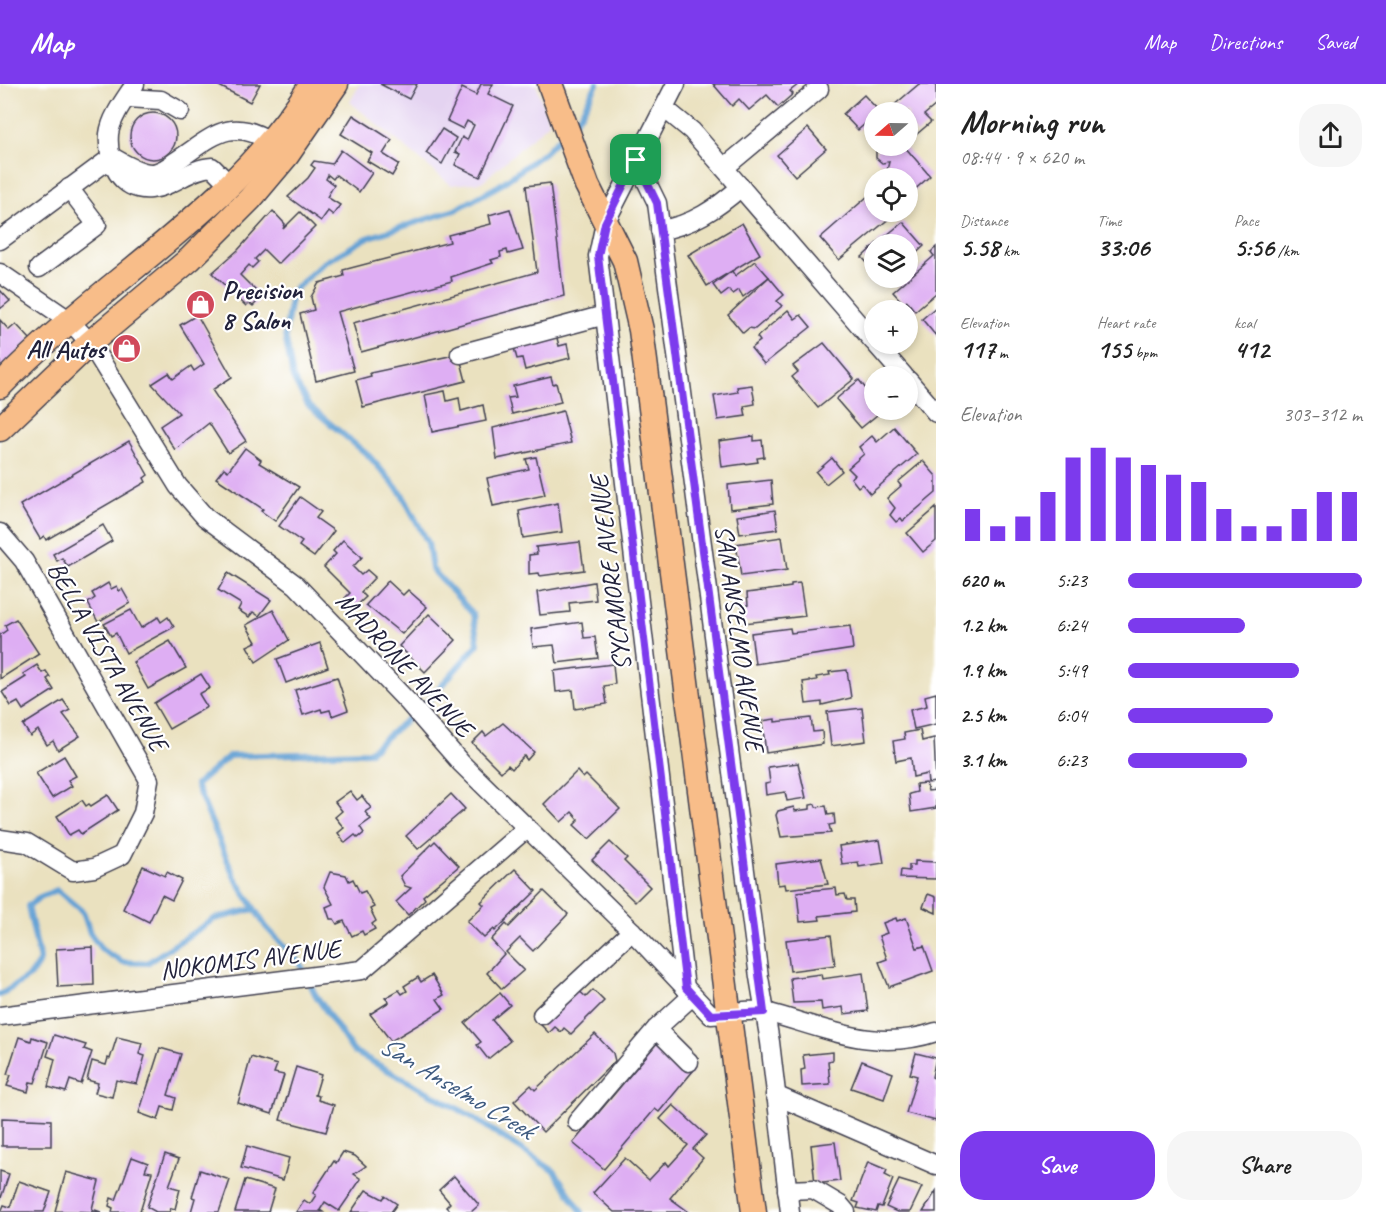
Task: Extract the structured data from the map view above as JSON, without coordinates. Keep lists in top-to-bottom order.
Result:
{
  "streets": {
    "street": [
      "SYCAMORE AVENUE",
      "SAN ANSELMO AVENUE",
      "BELLA VISTA AVENUE",
      "MADRONE AVENUE",
      "NOKOMIS AVENUE"
    ]
  },
  "crossings": [
    ["SYCAMORE AVENUE", "SAN ANSELMO AVENUE"],
    ["SYCAMORE AVENUE", "MADRONE AVENUE"],
    ["SAN ANSELMO AVENUE", "MADRONE AVENUE"],
    ["MADRONE AVENUE", "NOKOMIS AVENUE"]
  ],
  "water": ["San Anselmo Creek"],
  "places": {
    "shop": ["Precision 8 Salon", "All Autos"]
  },
  "north": "left",
  "page": {
    "header": "Map",
    "nav": ["Map", "Directions", "Saved"],
    "heading": ["Morning run", "08:44 · 9 × 620 m"],
    "map_buttons": ["+", "−"],
    "stats": [
      ["Distance", "5.58 km"],
      ["Time", "33:06"],
      ["Pace", "5:56 /km"],
      ["Elevation", "117 m"],
      ["Heart rate", "155 bpm"],
      ["kcal", "412"]
    ],
    "chart": ["Elevation", "303–312 m"],
    "list": [
      {
        "name": "620 m",
        "note": "5:23"
      },
      {
        "name": "1.2 km",
        "note": "6:24"
      },
      {
        "name": "1.9 km",
        "note": "5:49"
      },
      {
        "name": "2.5 km",
        "note": "6:04"
      },
      {
        "name": "3.1 km",
        "note": "6:23"
      }
    ],
    "buttons": ["Save", "Share"]
  }
}
